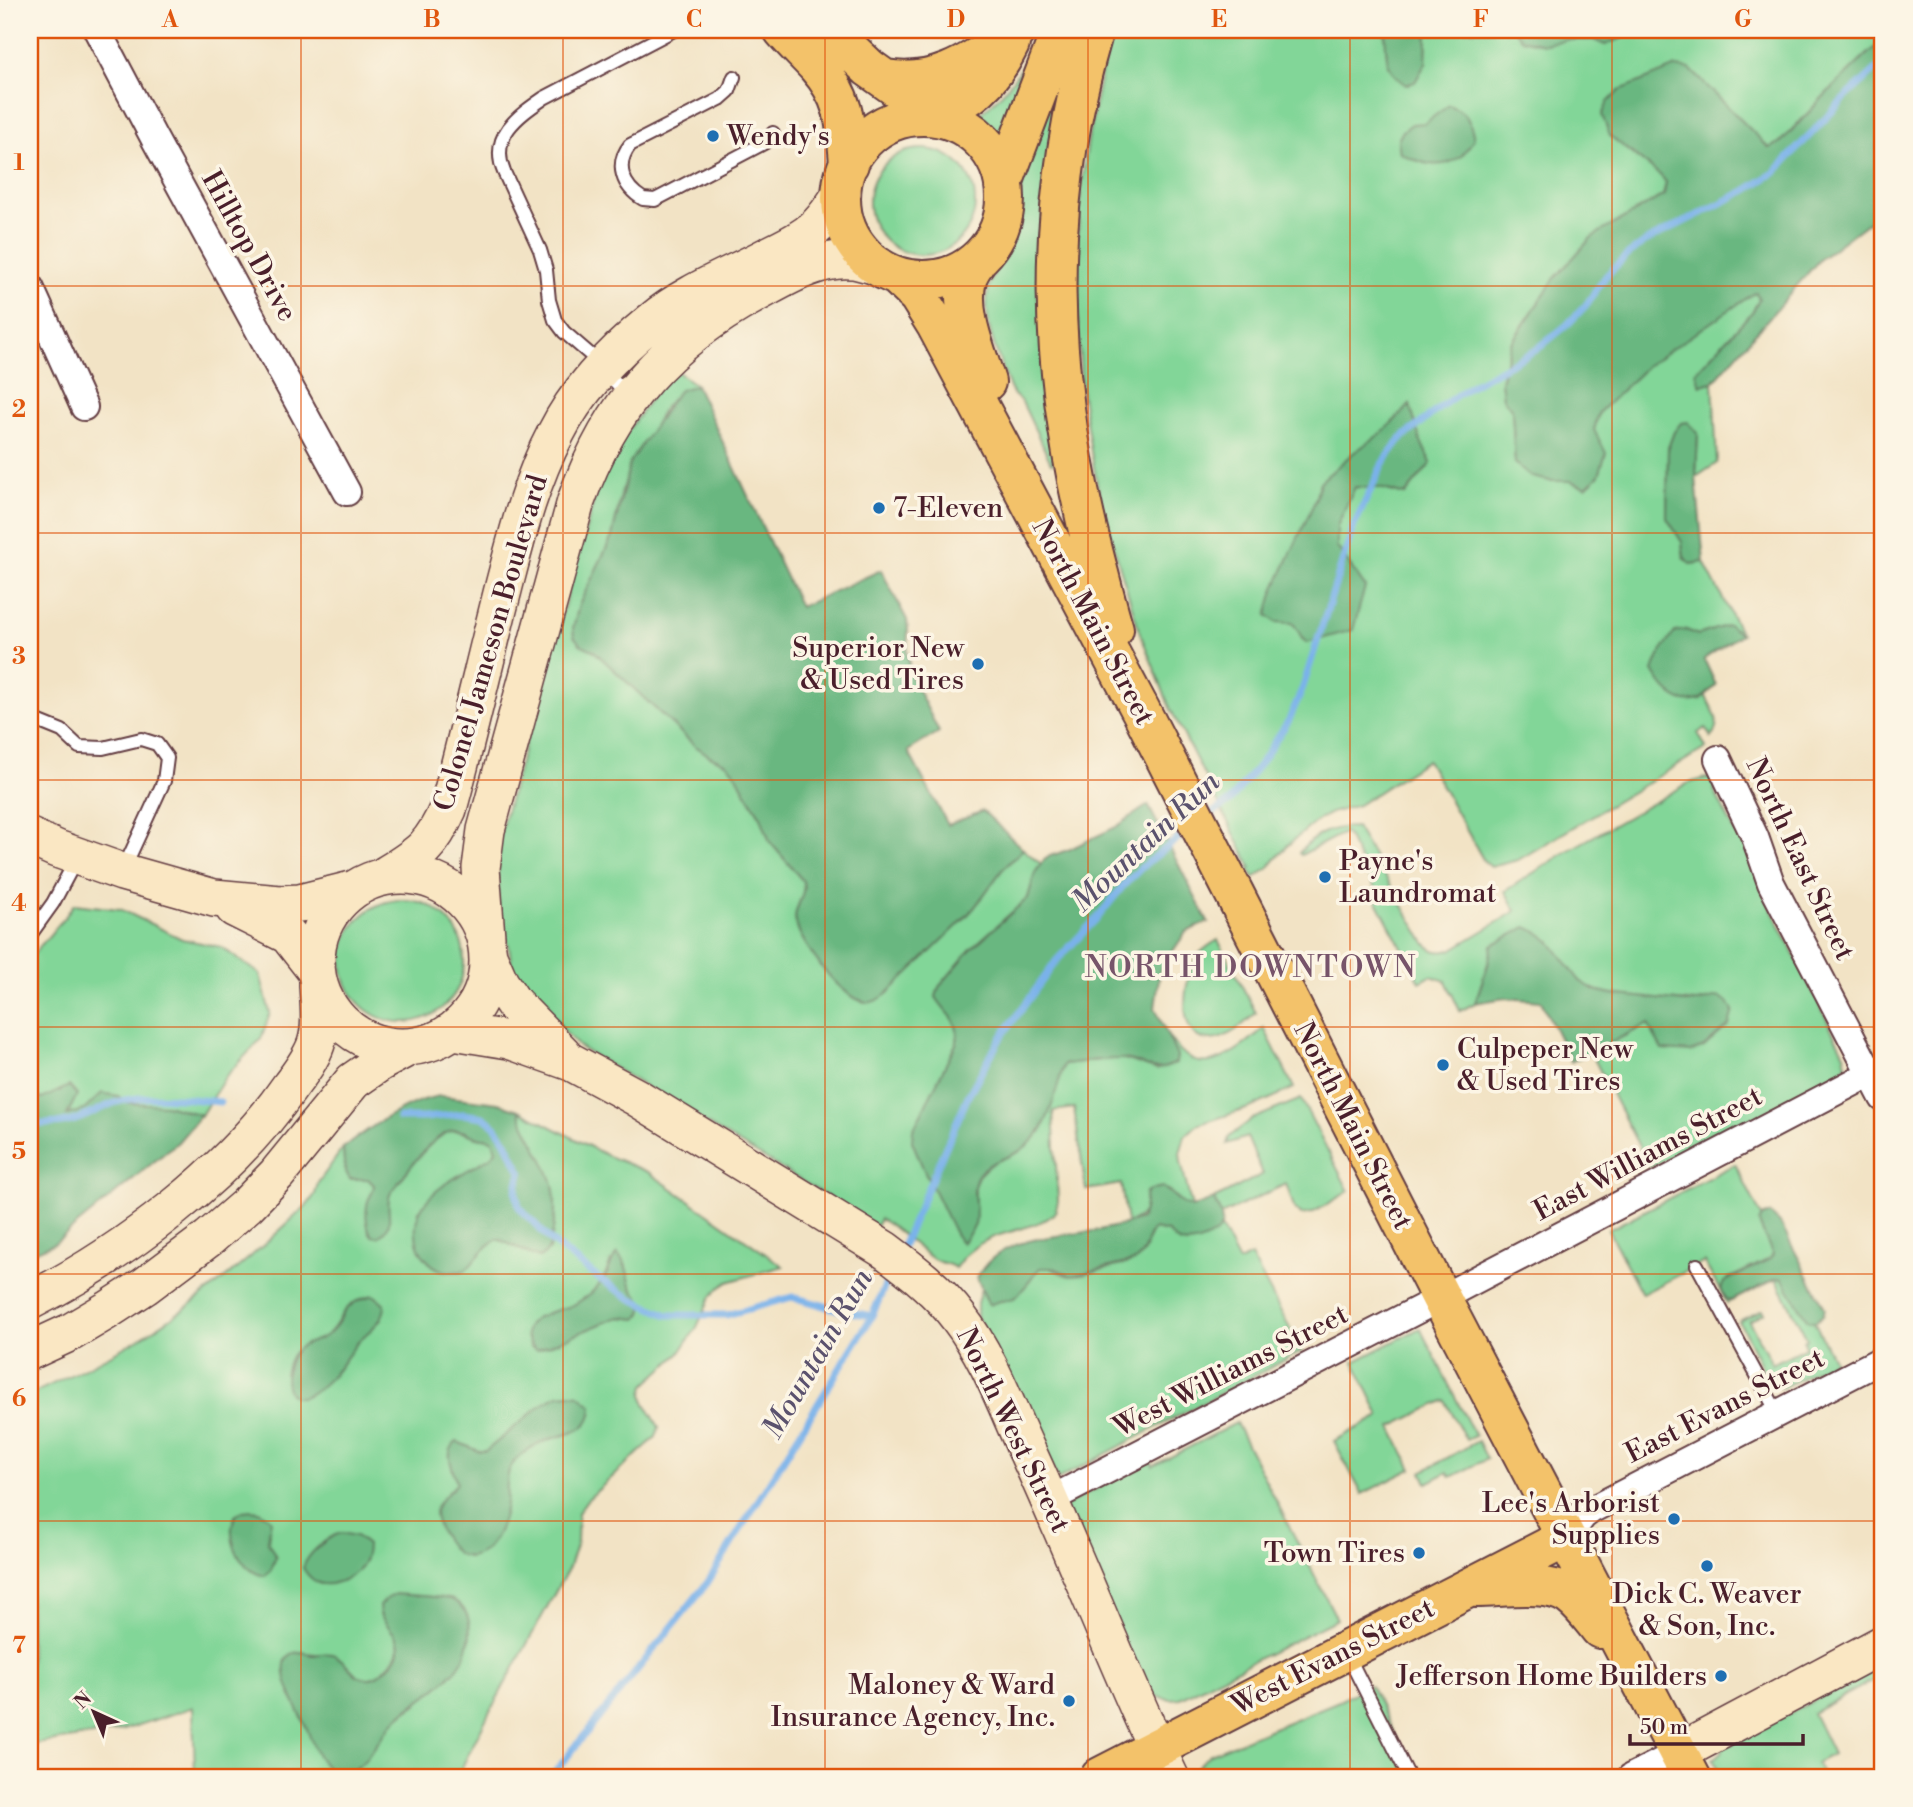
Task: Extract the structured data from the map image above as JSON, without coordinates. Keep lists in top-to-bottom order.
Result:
{
  "streets": {
    "main road": [
      "North Main Street",
      "Colonel Jameson Boulevard",
      "North West Street",
      "West Evans Street"
    ],
    "street": [
      "Hilltop Drive",
      "North East Street",
      "East Williams Street",
      "West Williams Street",
      "East Evans Street"
    ]
  },
  "crossings": [
    ["North Main Street", "Colonel Jameson Boulevard"],
    ["North Main Street", "East Williams Street"],
    ["North Main Street", "West Williams Street"],
    ["North Main Street", "East Evans Street"],
    ["North Main Street", "West Evans Street"],
    ["Colonel Jameson Boulevard", "North West Street"],
    ["North East Street", "East Williams Street"],
    ["East Williams Street", "West Williams Street"],
    ["West Williams Street", "North West Street"],
    ["East Evans Street", "West Evans Street"],
    ["North West Street", "West Evans Street"]
  ],
  "districts": ["NORTH DOWNTOWN"],
  "water": ["Mountain Run"],
  "places": [
    "Wendy's",
    "7-Eleven",
    "Superior New & Used Tires",
    "Payne's Laundromat",
    "Culpeper New & Used Tires",
    "Lee's Arborist Supplies",
    "Town Tires",
    "Dick C. Weaver & Son, Inc.",
    "Jefferson Home Builders",
    "Maloney & Ward Insurance Agency, Inc."
  ],
  "scale_bar": "50 m",
  "north": "top left",
  "grid": {
    "columns": [
      "A",
      "B",
      "C",
      "D",
      "E",
      "F",
      "G"
    ],
    "rows": [
      "1",
      "2",
      "3",
      "4",
      "5",
      "6",
      "7"
    ]
  }
}
